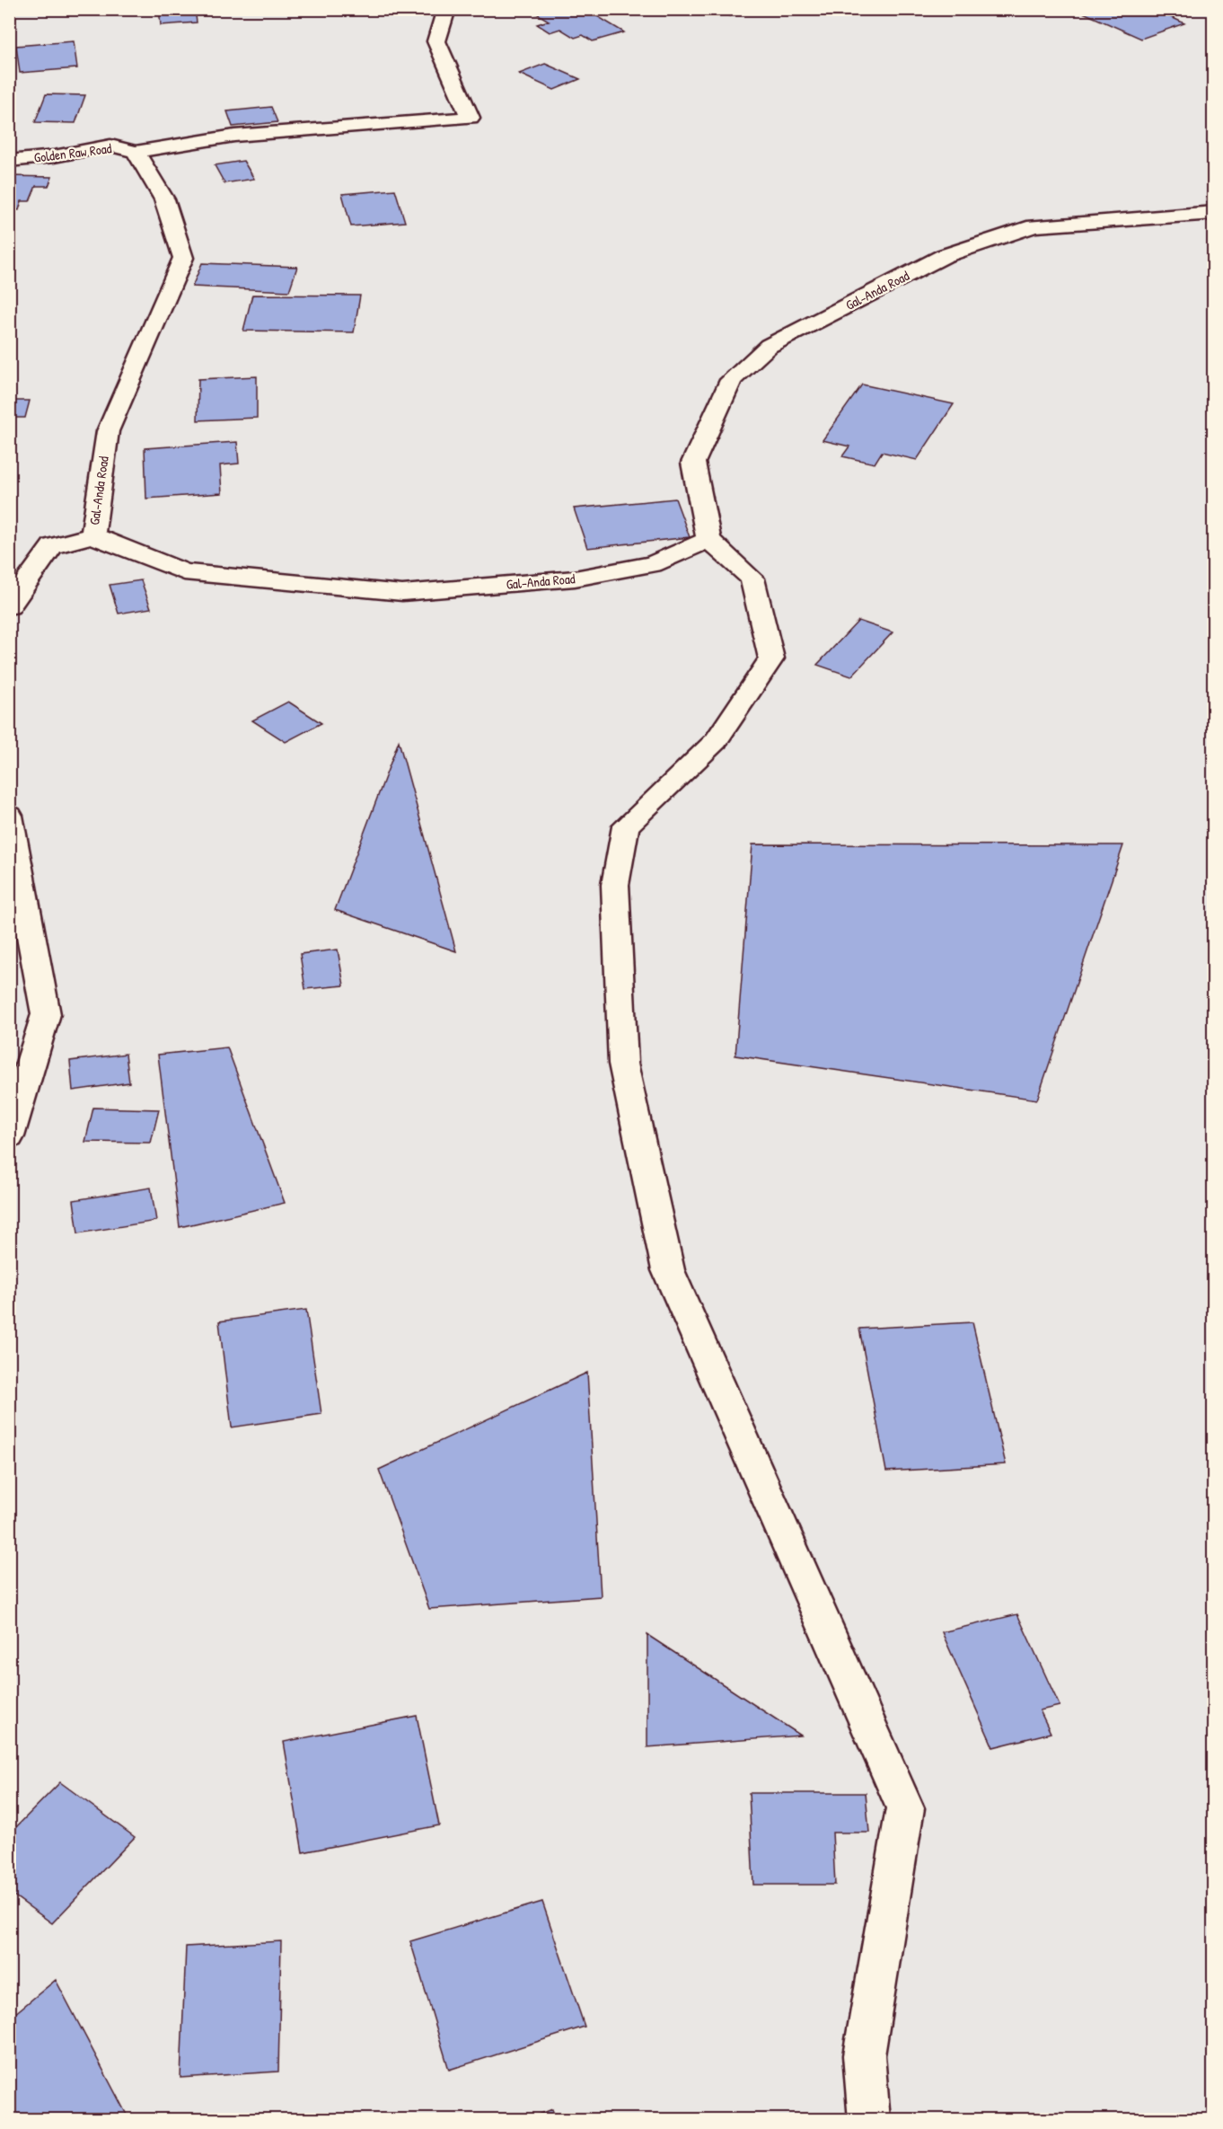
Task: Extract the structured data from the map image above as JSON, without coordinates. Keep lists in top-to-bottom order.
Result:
{
  "streets": {
    "street": ["Golden Raw Road", "Gal-Anda Road"]
  },
  "crossings": [
    ["Golden Raw Road", "Gal-Anda Road"]
  ]
}
